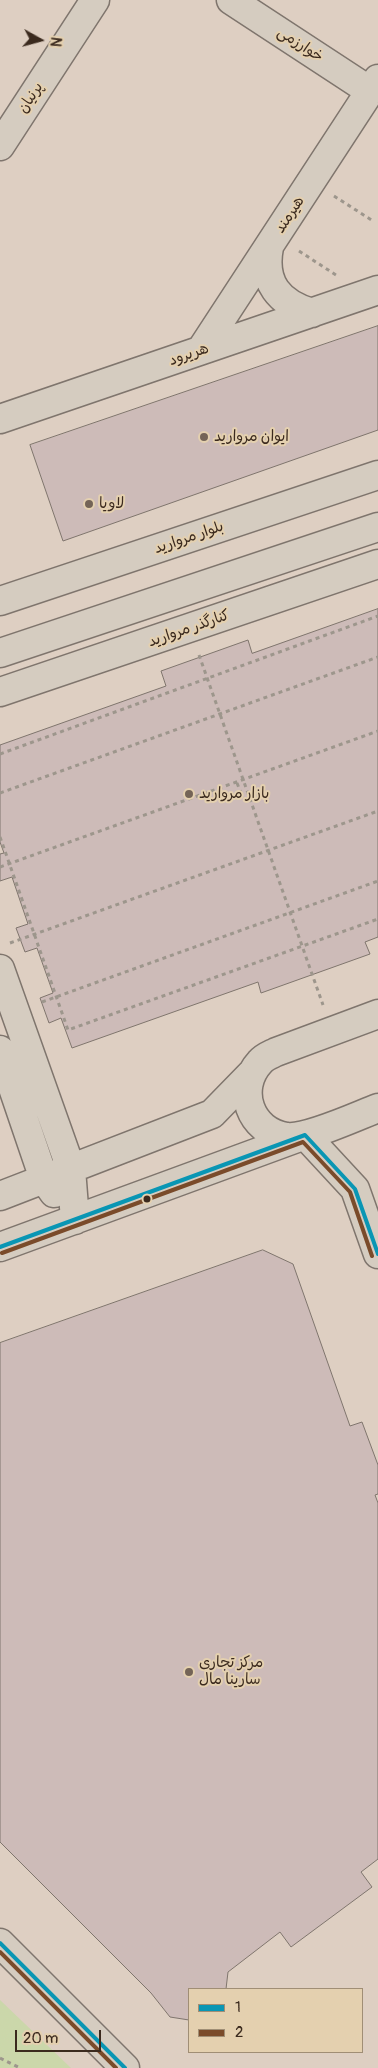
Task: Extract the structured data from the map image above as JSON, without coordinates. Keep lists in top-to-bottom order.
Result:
{
  "streets": {
    "street": [
      "خوارزمی",
      "پرنیان",
      "هیرمند",
      "هریرود",
      "بلوار مروارید",
      "کنارگذر مروارید"
    ]
  },
  "crossings": [
    ["خوارزمی", "هیرمند"],
    ["هیرمند", "هریرود"]
  ],
  "places": [
    "ایوان مروارید",
    "لاویا",
    "بازار مروارید",
    "مرکز تجاری سارینا مال"
  ],
  "lines": ["transit line 1", "transit line 2"],
  "legend": ["1", "2"],
  "scale_bar": "20 m",
  "north": "right"
}
